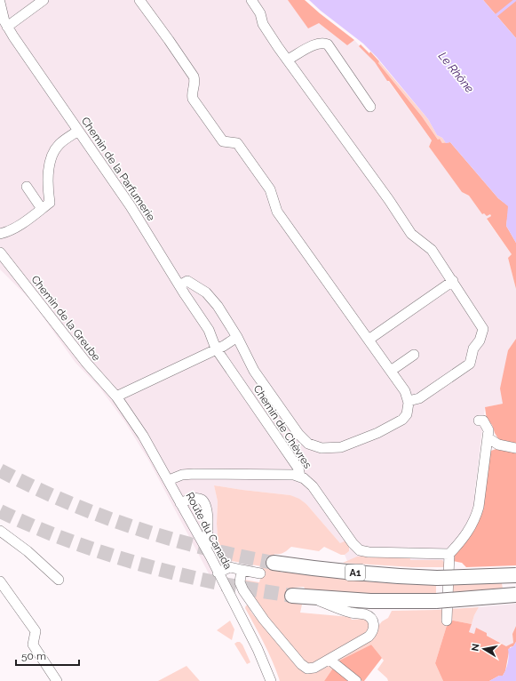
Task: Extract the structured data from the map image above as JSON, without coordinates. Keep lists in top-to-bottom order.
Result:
{
  "streets": {
    "highway": ["A1"],
    "street": [
      "Chemin de la Parfumerie",
      "Chemin de la Greube",
      "Chemin de Chèvres",
      "Route du Canada"
    ]
  },
  "crossings": [
    ["Chemin de la Parfumerie", "Chemin de Chèvres"],
    ["Chemin de la Greube", "Route du Canada"]
  ],
  "water": ["Le Rhône"],
  "scale_bar": "50 m",
  "north": "left"
}
